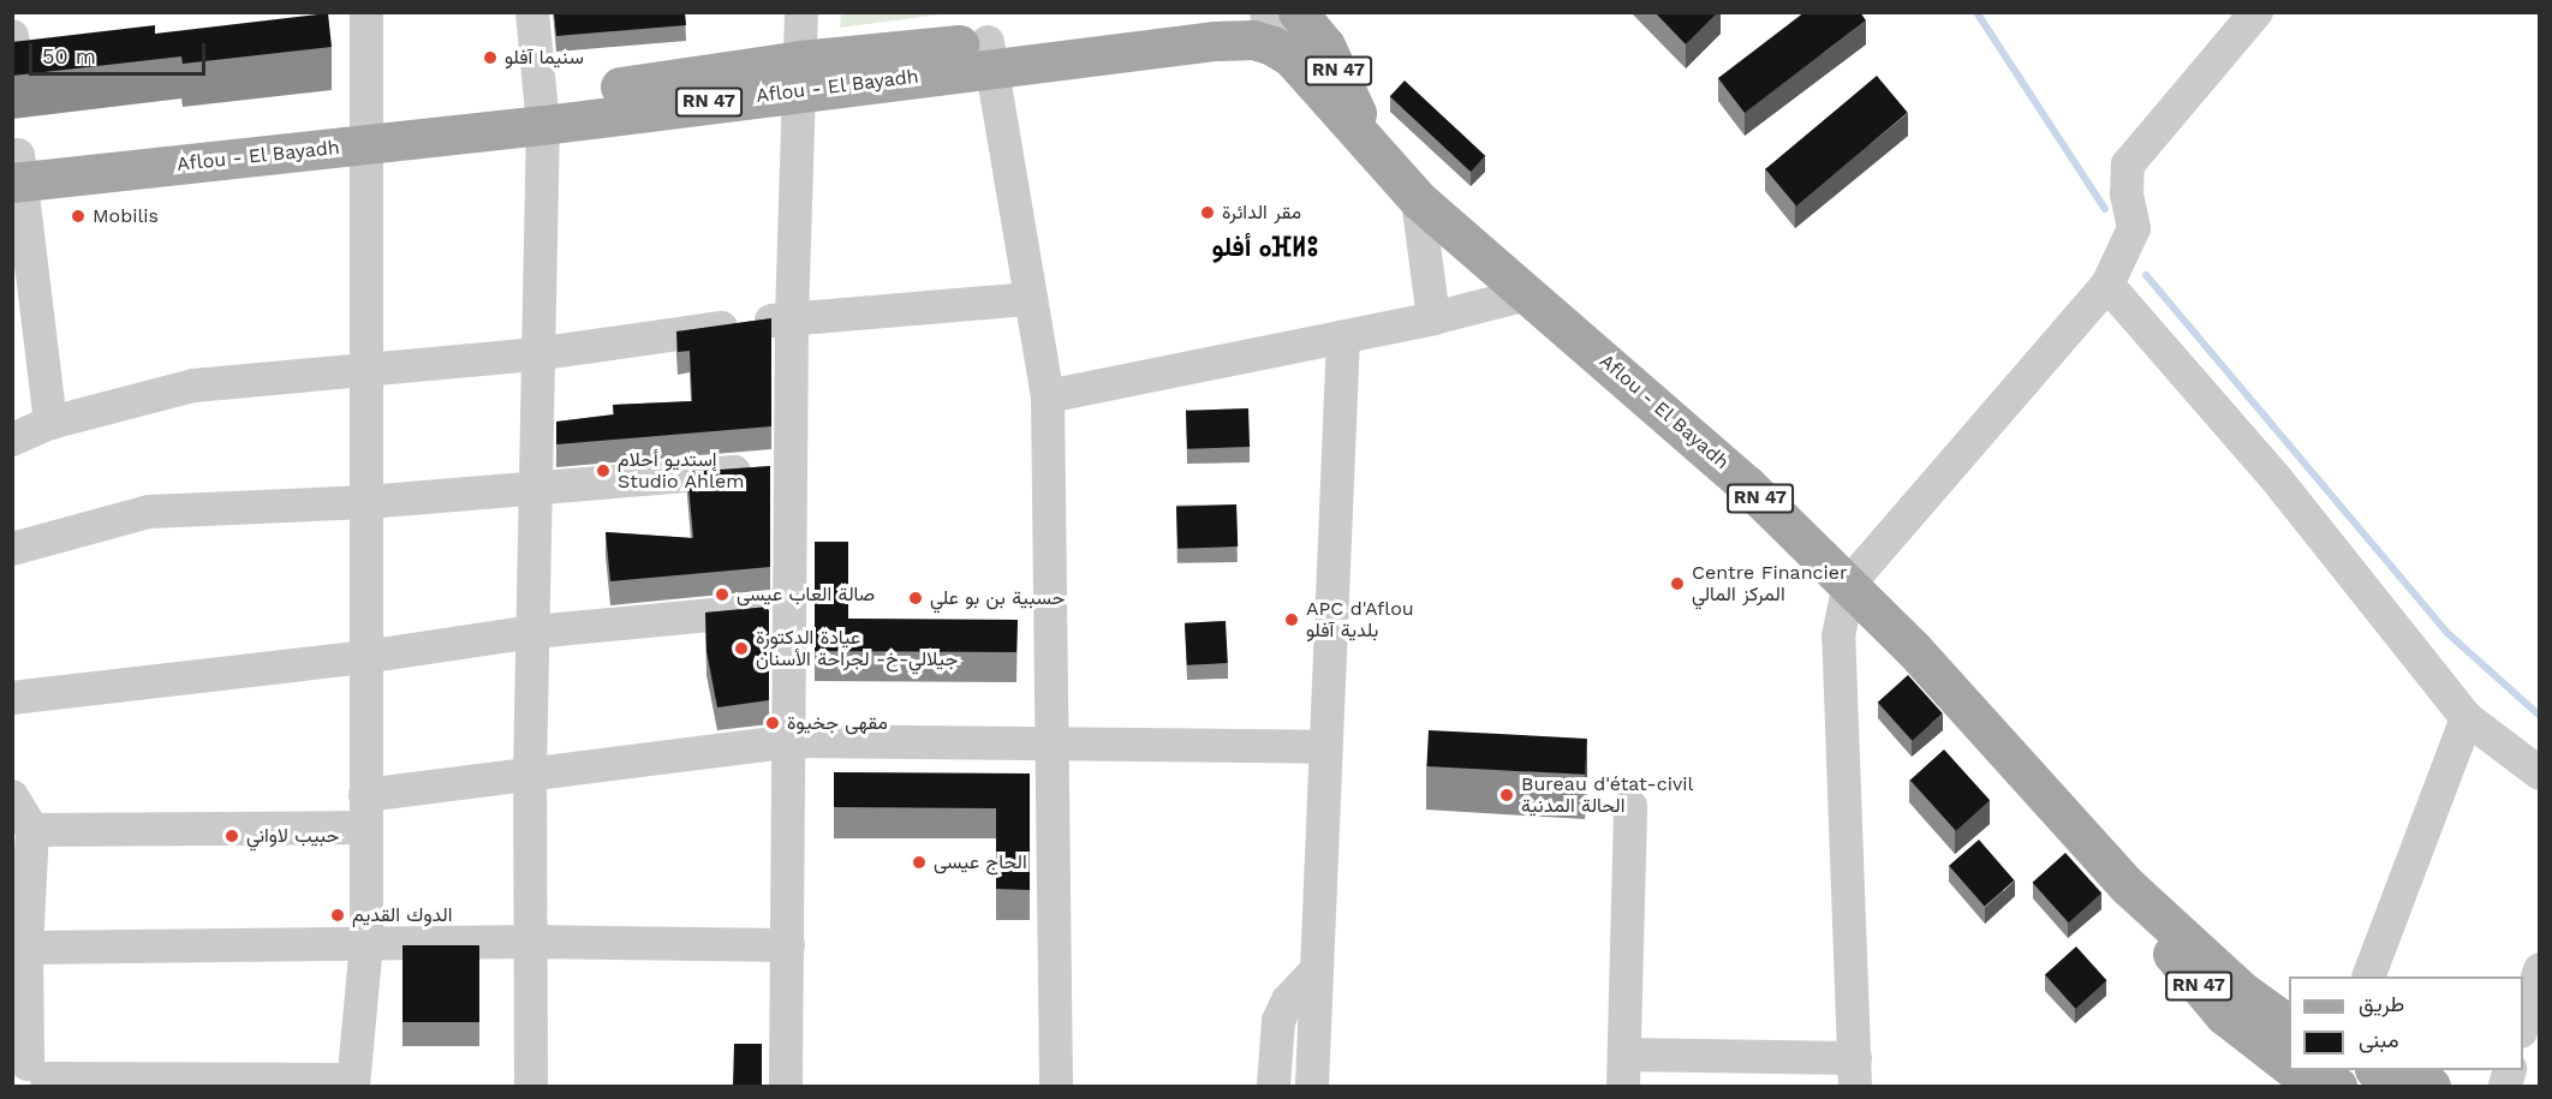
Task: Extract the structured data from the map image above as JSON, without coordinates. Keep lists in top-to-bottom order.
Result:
{
  "streets": {
    "main road": ["RN 47", "Aflou - El Bayadh"]
  },
  "districts": ["أفلو ⴰⴼⵍⵓ"],
  "places": [
    "سنيما آفلو",
    "مقر الدائرة",
    "Mobilis",
    "إستديو أحلام Studio Ahlem",
    "Centre Financier المركز المالي",
    "صالة العاب عيسى",
    "حسبية بن بو علي",
    "APC d'Aflou بلدية آفلو",
    "عيادة الدكتورة جيلالي-خ- لجراحة الأسنان",
    "مقهى جخيوة",
    "Bureau d'état-civil الحالة المدنية",
    "حبيب لاواني",
    "الحاج عيسى",
    "الدوك القديم"
  ],
  "legend": ["طريق", "مبنى"],
  "scale_bar": "50 m"
}
